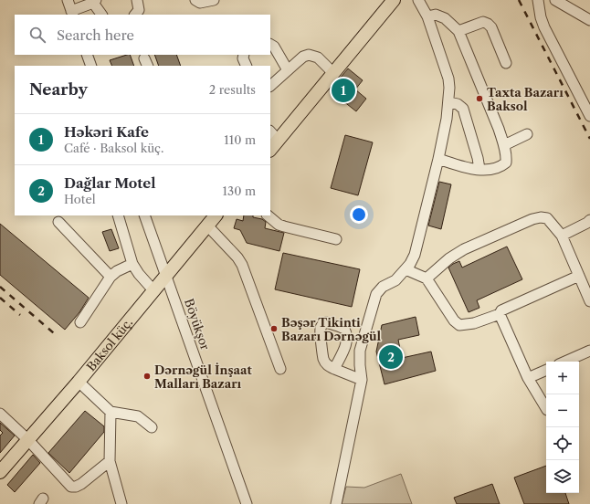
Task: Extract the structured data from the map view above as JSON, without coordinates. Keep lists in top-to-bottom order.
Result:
{
  "streets": {
    "main road": ["Baksol küç."],
    "street": ["Böyükşor"]
  },
  "crossings": [
    ["Böyükşor", "Baksol küç."]
  ],
  "places": ["Taxta Bazarı Baksol", "Bəşər Tikinti Bazarı Dərnəgül", "Dərnəgül İnşaat Malları Bazarı"],
  "page": {
    "search": "Search here",
    "heading": ["Nearby", "2 results"],
    "pins": ["1", "2"],
    "list": [
      {
        "mark": "1",
        "name": "Həkəri Kafe",
        "note": "Café · Baksol küç.",
        "value": "110 m"
      },
      {
        "mark": "2",
        "name": "Dağlar Motel",
        "note": "Hotel",
        "value": "130 m"
      }
    ],
    "map_buttons": ["+", "−"]
  }
}
